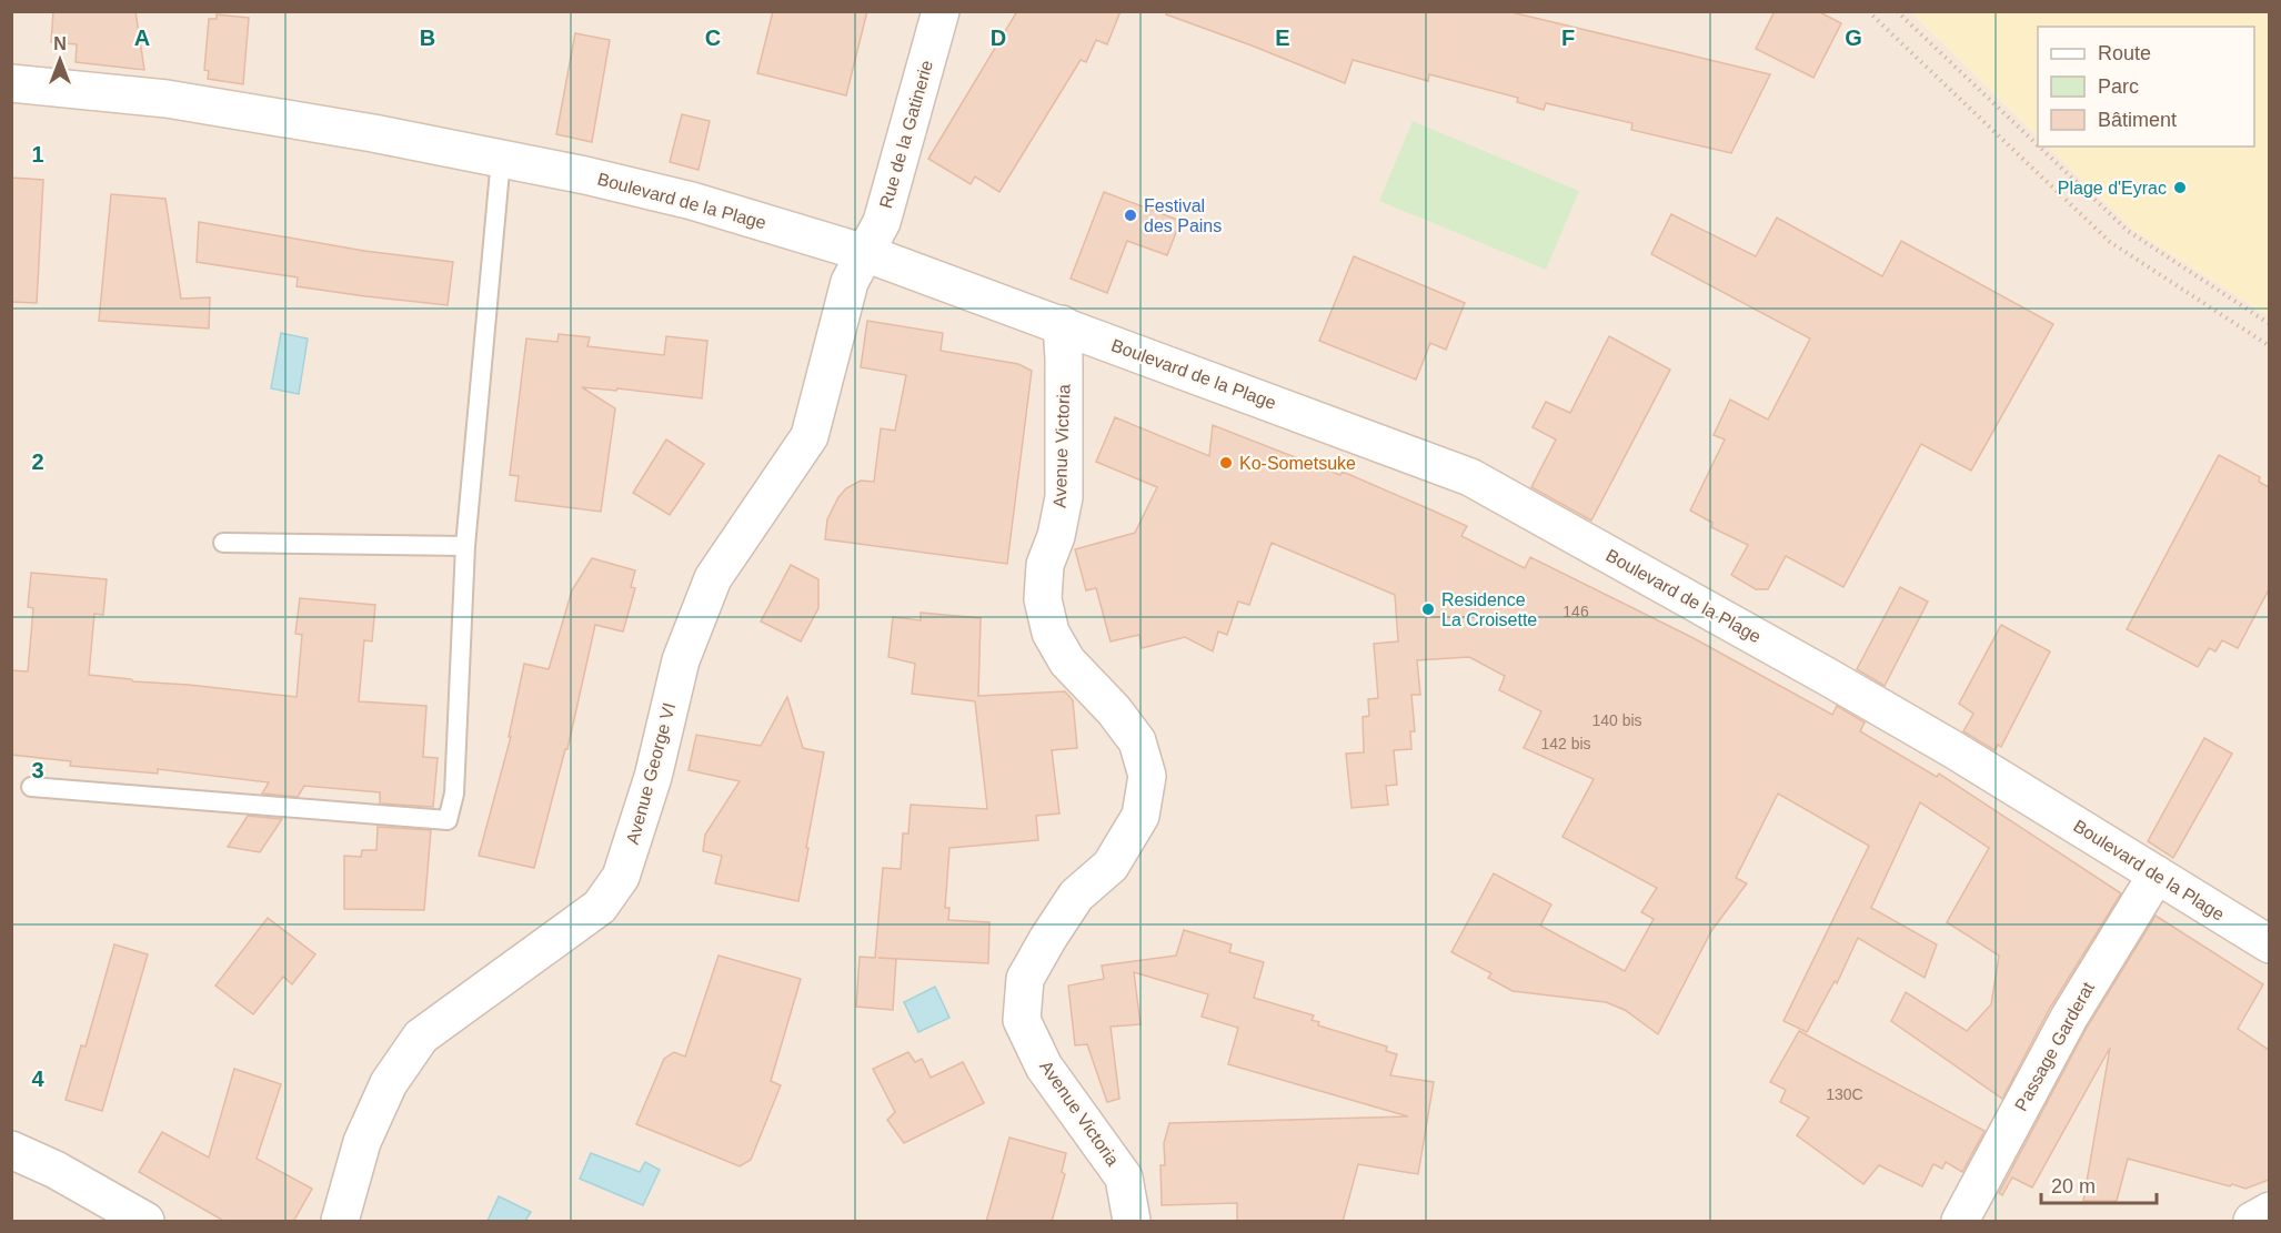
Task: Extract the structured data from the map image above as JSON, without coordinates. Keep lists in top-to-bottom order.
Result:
{
  "streets": {
    "street": [
      "Rue de la Gatinerie",
      "Boulevard de la Plage",
      "Avenue Victoria",
      "Avenue George VI",
      "Passage Garderat"
    ]
  },
  "crossings": [
    ["Rue de la Gatinerie", "Boulevard de la Plage"],
    ["Rue de la Gatinerie", "Avenue George VI"],
    ["Boulevard de la Plage", "Avenue Victoria"],
    ["Boulevard de la Plage", "Avenue George VI"],
    ["Boulevard de la Plage", "Passage Garderat"]
  ],
  "places": [
    "Plage d'Eyrac",
    "Festival des Pains",
    "Ko-Sometsuke",
    "Residence La Croisette"
  ],
  "house_numbers": [
    "146",
    "140 bis",
    "142 bis",
    "130C"
  ],
  "legend": ["Route", "Parc", "Bâtiment"],
  "scale_bar": "20 m",
  "north": "top",
  "grid": {
    "columns": [
      "A",
      "B",
      "C",
      "D",
      "E",
      "F",
      "G"
    ],
    "rows": [
      "1",
      "2",
      "3",
      "4"
    ]
  }
}
